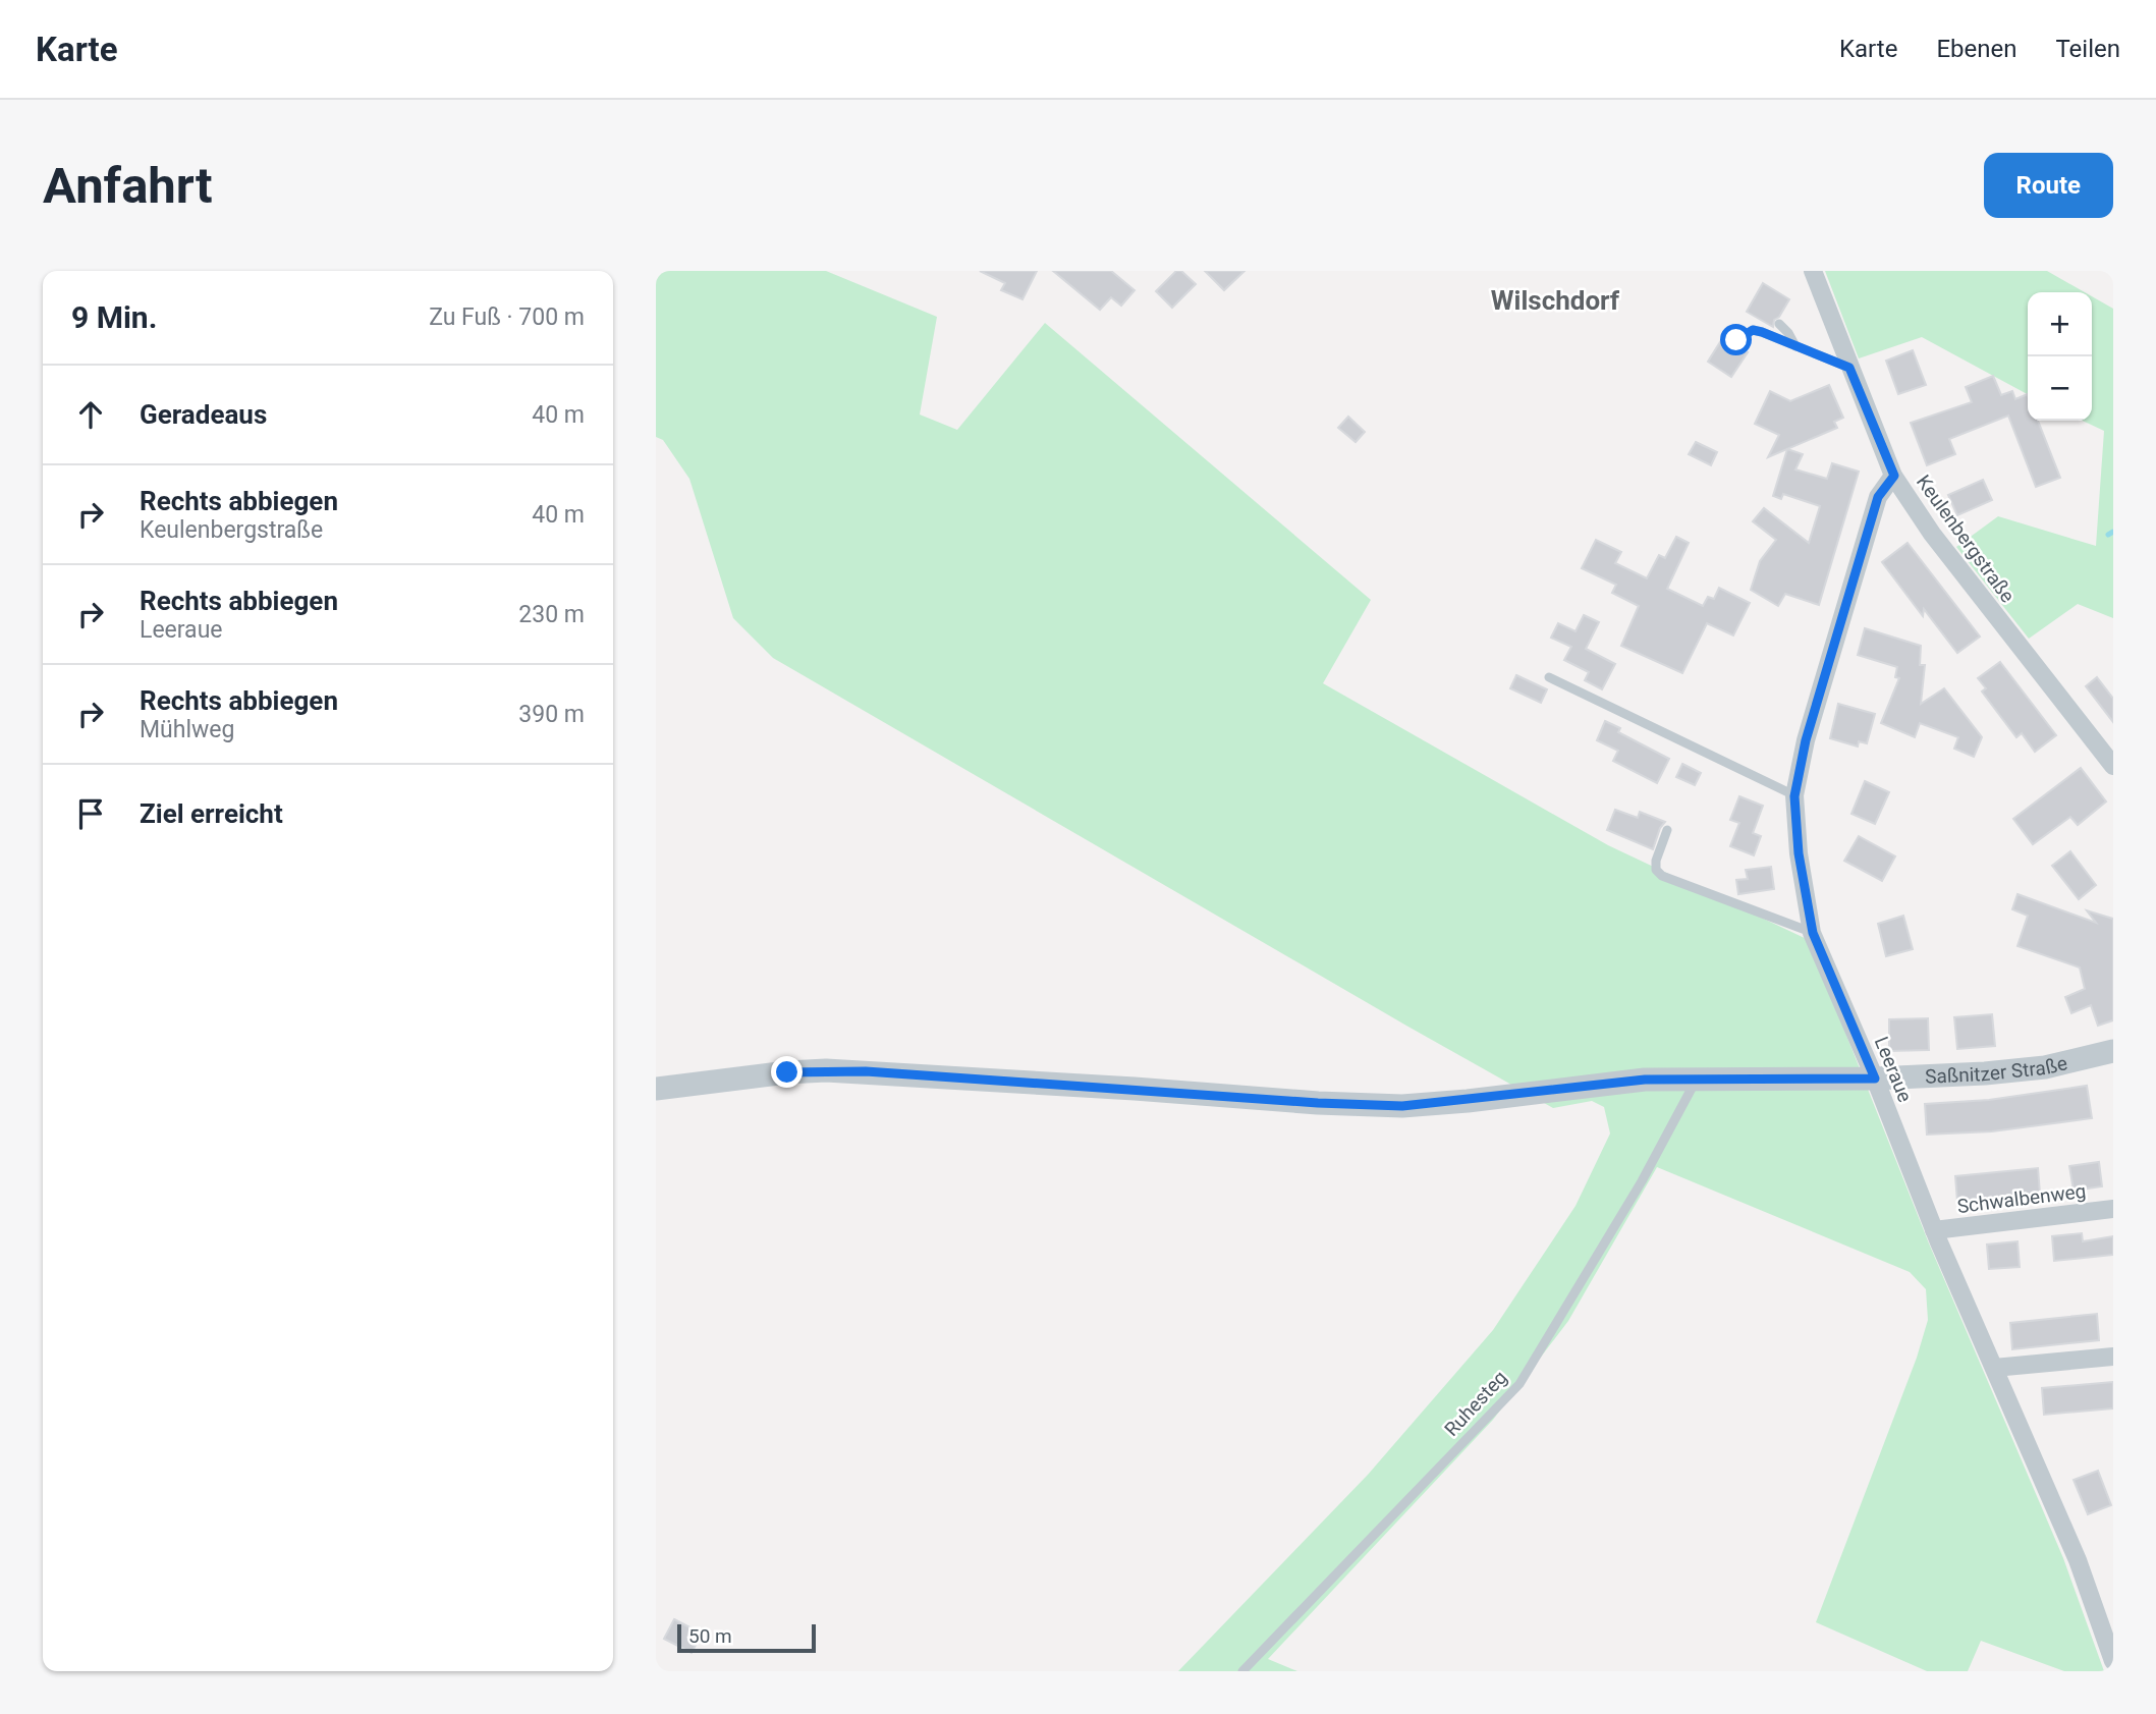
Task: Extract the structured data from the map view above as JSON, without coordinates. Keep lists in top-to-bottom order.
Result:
{
  "streets": {
    "street": [
      "Keulenbergstraße",
      "Saßnitzer Straße",
      "Leeraue",
      "Schwalbenweg"
    ],
    "lane": ["Ruhesteg"]
  },
  "crossings": [
    ["Keulenbergstraße", "Leeraue"],
    ["Saßnitzer Straße", "Leeraue"],
    ["Saßnitzer Straße", "Ruhesteg"],
    ["Leeraue", "Schwalbenweg"]
  ],
  "districts": ["Wilschdorf"],
  "scale_bar": "50 m",
  "page": {
    "header": "Karte",
    "nav": ["Karte", "Ebenen", "Teilen"],
    "buttons": "Route",
    "title": "Anfahrt",
    "heading": ["9 Min.", "Zu Fuß · 700 m"],
    "map_buttons": ["+", "−"],
    "list": [
      ["Geradeaus", "40 m"],
      ["Rechts abbiegen", "Keulenbergstraße", "40 m"],
      ["Rechts abbiegen", "Leeraue", "230 m"],
      ["Rechts abbiegen", "Mühlweg", "390 m"],
      "Ziel erreicht"
    ],
    "scale": "50 m"
  }
}
